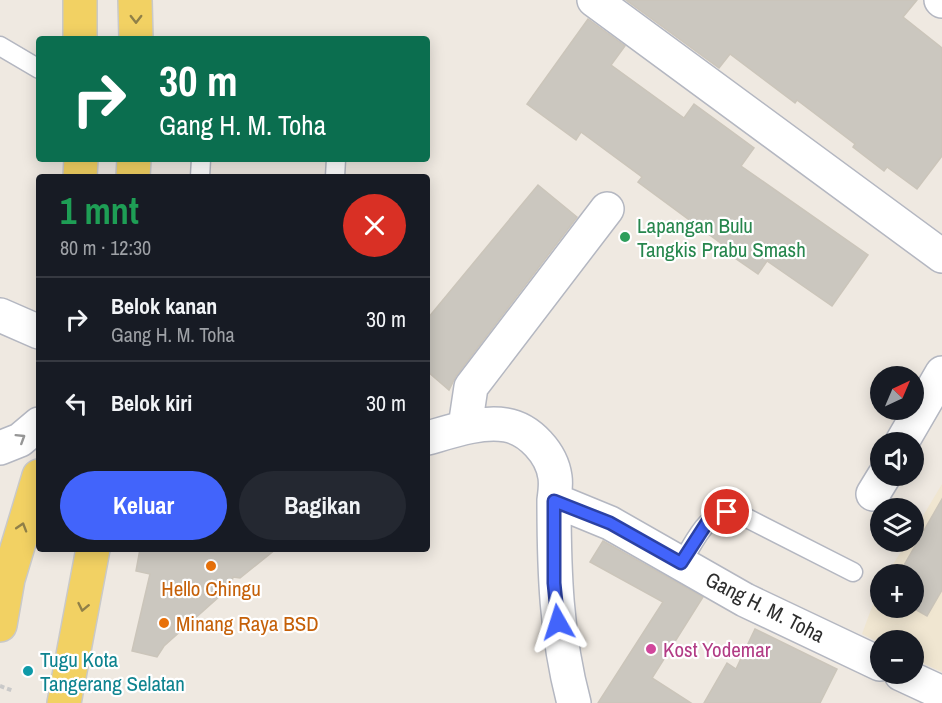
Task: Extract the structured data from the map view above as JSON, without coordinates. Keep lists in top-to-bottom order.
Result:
{
  "streets": {
    "street": ["Gang H. M. Toha"]
  },
  "places": [
    "Lapangan Bulu Tangkis Prabu Smash",
    "Hello Chingu",
    "Minang Raya BSD",
    "Kost Yodemar",
    "Tugu Kota Tangerang Selatan"
  ],
  "north": "top right",
  "page": {
    "turn": ["30 m", "Gang H. M. Toha"],
    "heading": ["1 mnt", "80 m · 12:30"],
    "list": [
      {
        "name": "Belok kanan",
        "note": "Gang H. M. Toha",
        "value": "30 m"
      },
      {
        "name": "Belok kiri",
        "value": "30 m"
      }
    ],
    "map_buttons": ["+", "−"],
    "buttons": ["Keluar", "Bagikan"]
  }
}
